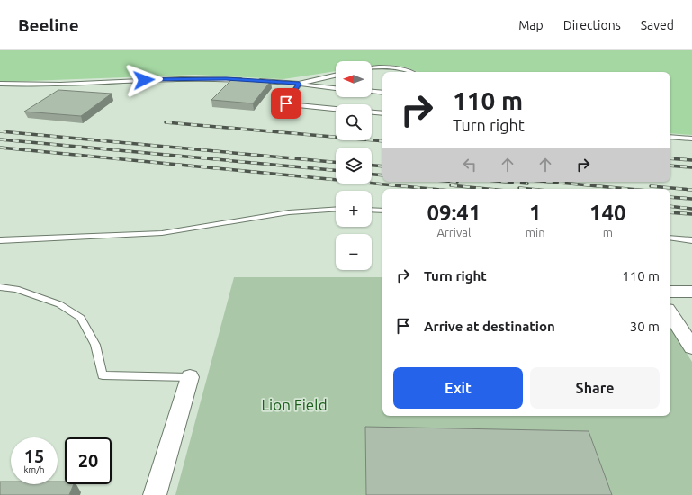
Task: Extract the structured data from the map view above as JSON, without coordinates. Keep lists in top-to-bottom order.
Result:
{
  "parks": ["Lion Field"],
  "north": "left",
  "page": {
    "header": "Beeline",
    "nav": ["Map", "Directions", "Saved"],
    "map_buttons": ["+", "−"],
    "turn": ["110 m", "Turn right"],
    "eta": [
      "09:41",
      "Arrival",
      "1",
      "min",
      "140",
      "m"
    ],
    "list": [
      {
        "name": "Turn right",
        "value": "110 m"
      },
      {
        "name": "Arrive at destination",
        "value": "30 m"
      }
    ],
    "buttons": ["Exit", "Share"],
    "speed": "15 km/h",
    "limit": "20"
  }
}
